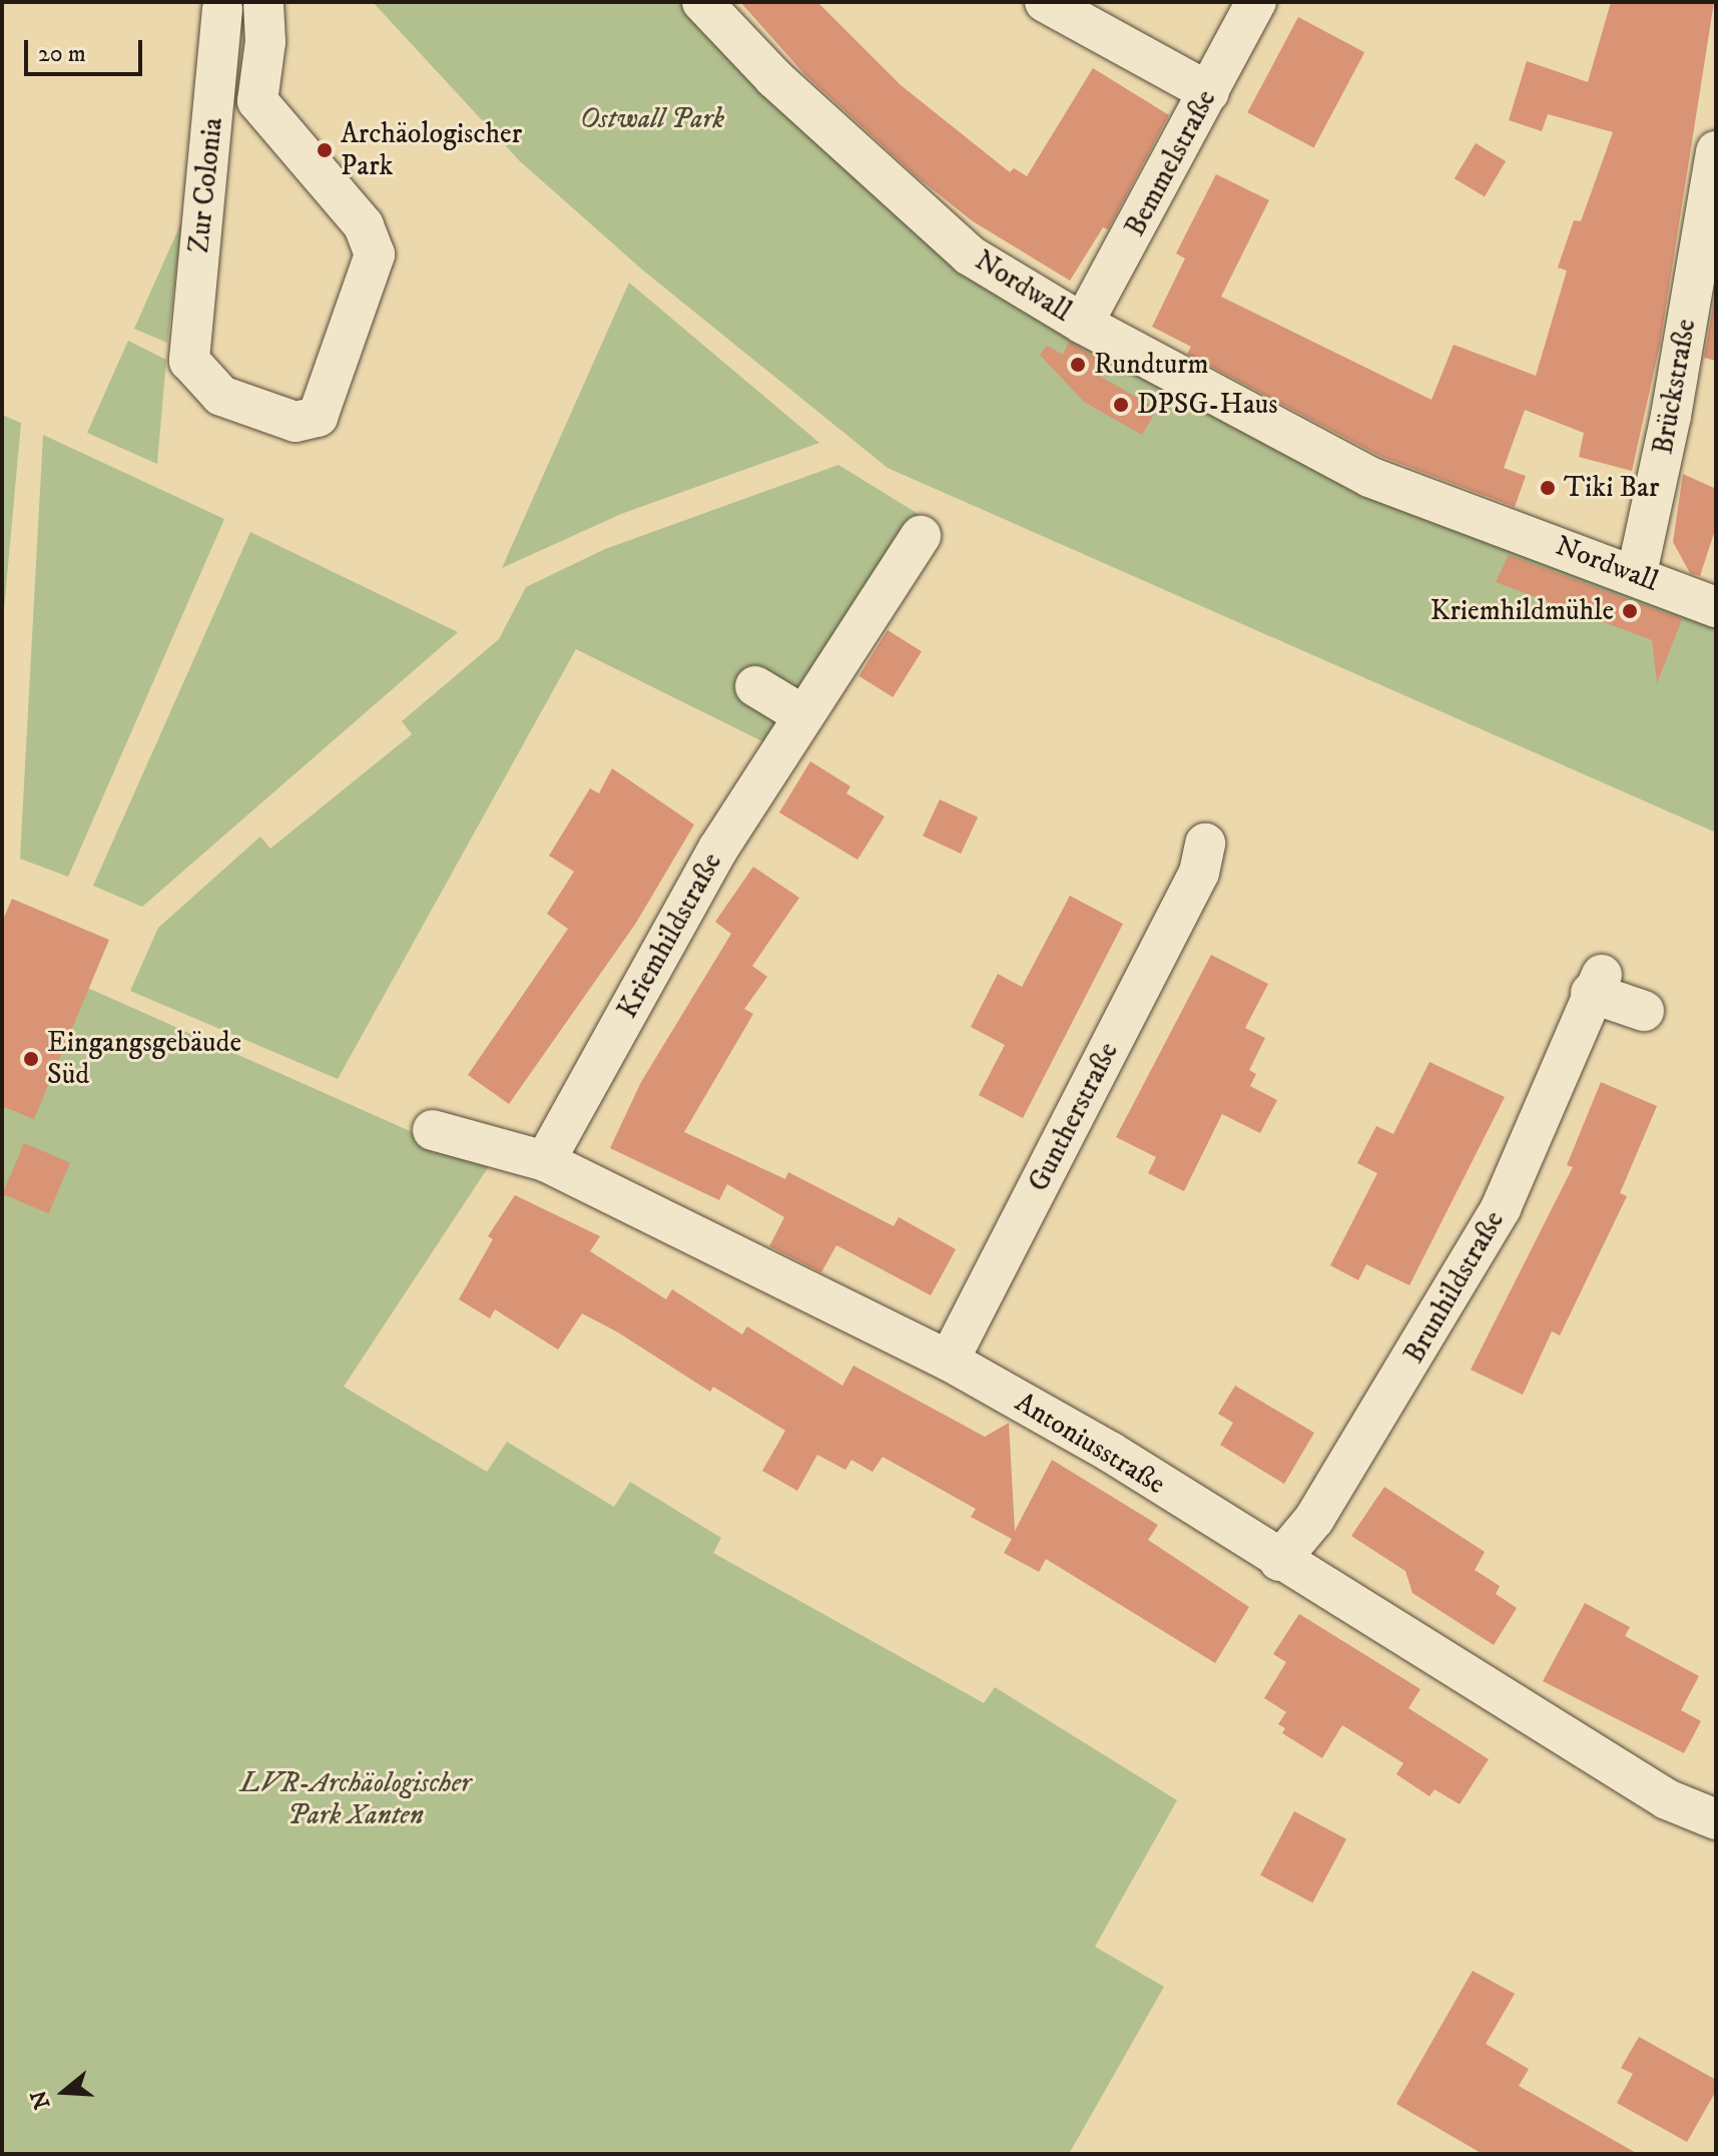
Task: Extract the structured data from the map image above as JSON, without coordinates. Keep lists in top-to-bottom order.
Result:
{
  "streets": {
    "street": [
      "Bemmelstraße",
      "Zur Colonia",
      "Nordwall",
      "Brückstraße",
      "Kriemhildstraße",
      "Guntherstraße",
      "Brunhildstraße",
      "Antoniusstraße"
    ]
  },
  "crossings": [
    ["Bemmelstraße", "Nordwall"],
    ["Nordwall", "Brückstraße"],
    ["Kriemhildstraße", "Antoniusstraße"],
    ["Guntherstraße", "Antoniusstraße"],
    ["Brunhildstraße", "Antoniusstraße"]
  ],
  "parks": ["Ostwall Park", "LVR-Archäologischer Park Xanten"],
  "places": [
    "Archäologischer Park",
    "Rundturm",
    "DPSG-Haus",
    "Tiki Bar",
    "Kriemhildmühle",
    "Eingangsgebäude Süd"
  ],
  "scale_bar": "20 m",
  "north": "left"
}
